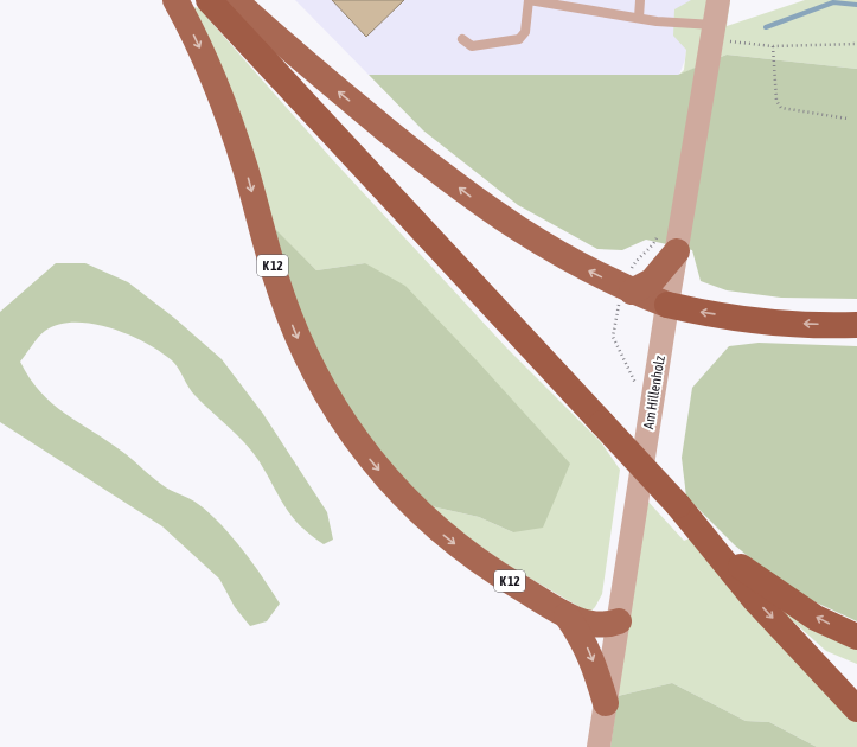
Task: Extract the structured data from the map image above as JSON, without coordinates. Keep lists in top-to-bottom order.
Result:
{
  "streets": {
    "main road": ["K 12"],
    "street": ["Am Hillenholz"]
  },
  "crossings": [
    ["K 12", "Am Hillenholz"]
  ]
}
